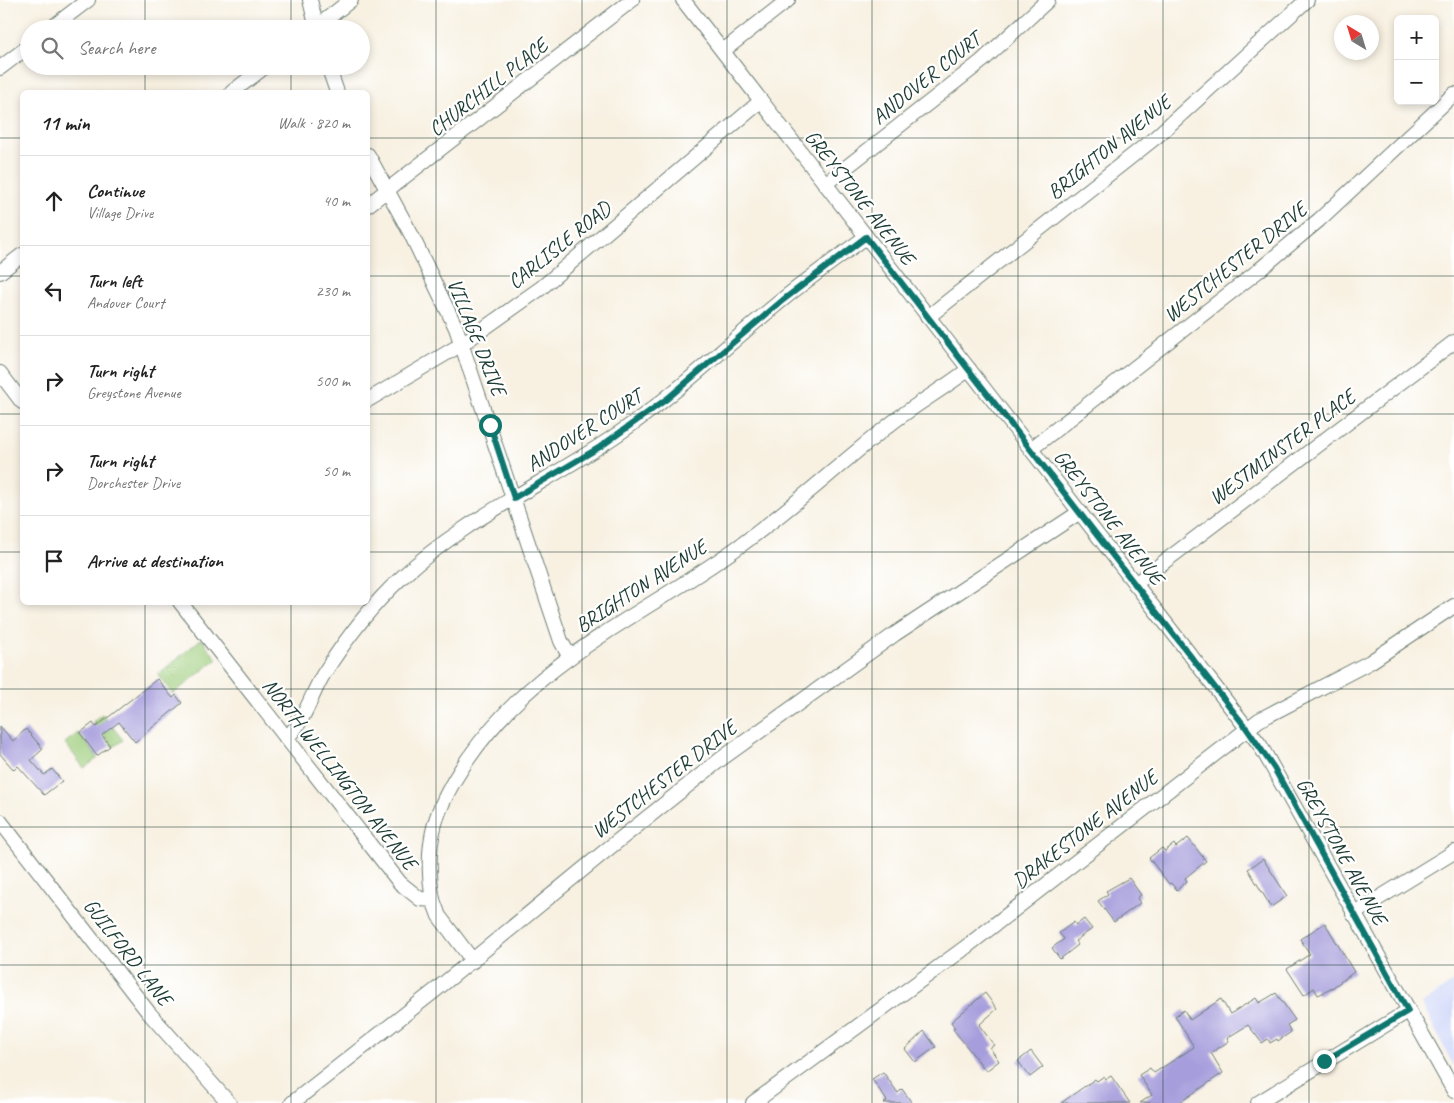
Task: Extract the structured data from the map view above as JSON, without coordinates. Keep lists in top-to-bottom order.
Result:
{
  "streets": {
    "street": [
      "ANDOVER COURT",
      "CHURCHILL PLACE",
      "BRIGHTON AVENUE",
      "GREYSTONE AVENUE",
      "CARLISLE ROAD",
      "WESTCHESTER DRIVE",
      "VILLAGE DRIVE",
      "WESTMINSTER PLACE",
      "NORTH WELLINGTON AVENUE",
      "DRAKESTONE AVENUE",
      "GUILFORD LANE"
    ]
  },
  "crossings": [
    ["ANDOVER COURT", "GREYSTONE AVENUE"],
    ["ANDOVER COURT", "VILLAGE DRIVE"],
    ["ANDOVER COURT", "NORTH WELLINGTON AVENUE"],
    ["CHURCHILL PLACE", "VILLAGE DRIVE"],
    ["BRIGHTON AVENUE", "GREYSTONE AVENUE"],
    ["BRIGHTON AVENUE", "VILLAGE DRIVE"],
    ["BRIGHTON AVENUE", "NORTH WELLINGTON AVENUE"],
    ["GREYSTONE AVENUE", "CARLISLE ROAD"],
    ["GREYSTONE AVENUE", "WESTCHESTER DRIVE"],
    ["GREYSTONE AVENUE", "WESTMINSTER PLACE"],
    ["GREYSTONE AVENUE", "DRAKESTONE AVENUE"],
    ["CARLISLE ROAD", "VILLAGE DRIVE"]
  ],
  "north": "top left",
  "page": {
    "map_buttons": ["+", "−"],
    "search": "Search here",
    "heading": ["11 min", "Walk · 820 m"],
    "list": [
      ["Continue", "Village Drive", "40 m"],
      ["Turn left", "Andover Court", "230 m"],
      ["Turn right", "Greystone Avenue", "500 m"],
      ["Turn right", "Dorchester Drive", "50 m"],
      "Arrive at destination"
    ]
  }
}
